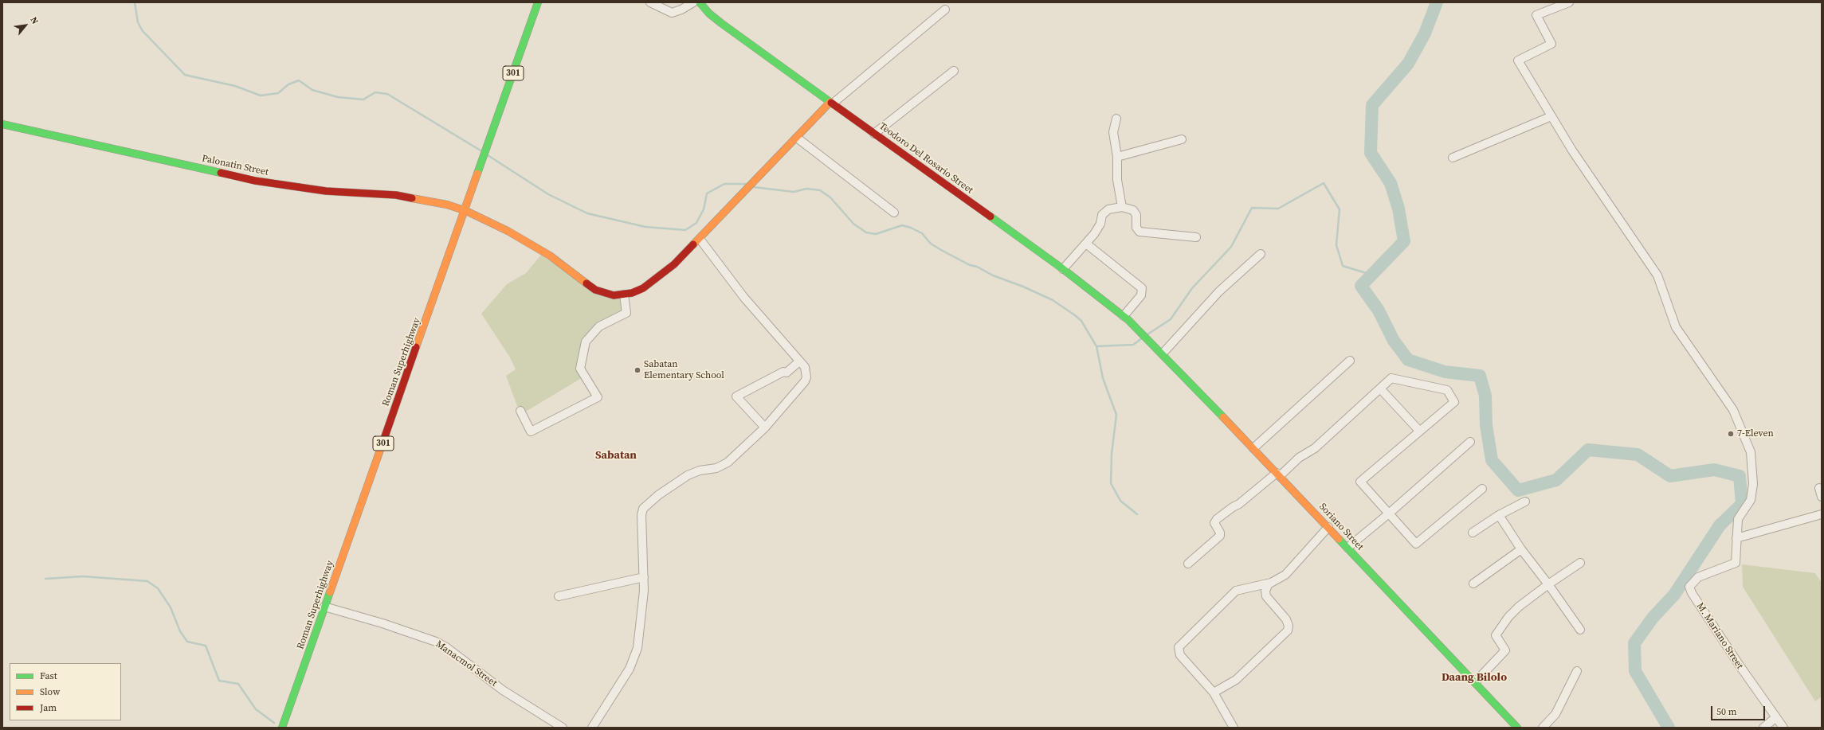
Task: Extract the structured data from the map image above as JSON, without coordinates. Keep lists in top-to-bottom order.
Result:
{
  "streets": {
    "main road": [
      "301",
      "Teodoro Del Rosario Street",
      "Palonatin Street",
      "Roman Superhighway",
      "Soriano Street"
    ],
    "street": ["M. Mariano Street", "Manacmol Street"]
  },
  "crossings": [
    ["Teodoro Del Rosario Street", "Soriano Street"],
    ["Palonatin Street", "Roman Superhighway"],
    ["Roman Superhighway", "Manacmol Street"]
  ],
  "districts": ["Sabatan", "Daang Bilolo"],
  "places": ["Sabatan Elementary School", "7-Eleven"],
  "legend": ["Fast", "Slow", "Jam"],
  "scale_bar": "50 m",
  "north": "top right"
}
